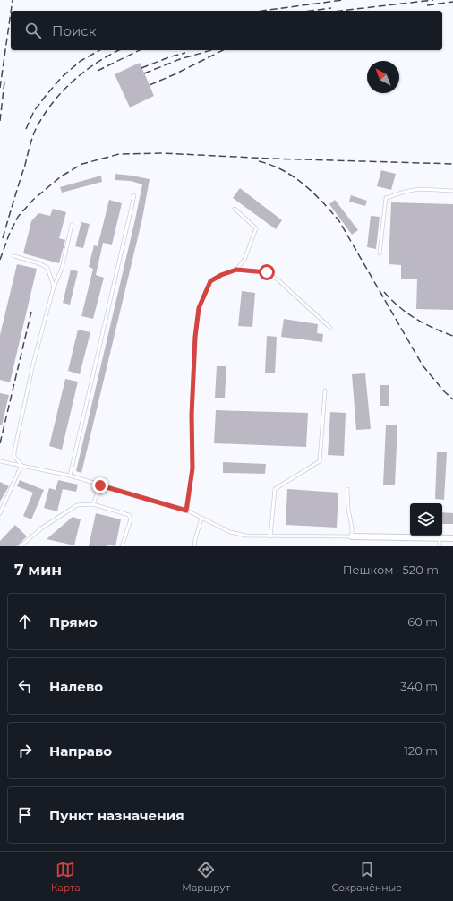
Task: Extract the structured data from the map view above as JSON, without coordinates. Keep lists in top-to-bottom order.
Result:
{
  "north": "top left",
  "page": {
    "search": "Поиск",
    "heading": ["7 мин", "Пешком · 520 m"],
    "list": [
      ["Прямо", "60 m"],
      ["Налево", "340 m"],
      ["Направо", "120 m"],
      "Пункт назначения"
    ],
    "nav": ["Карта", "Маршрут", "Сохранённые"]
  }
}
